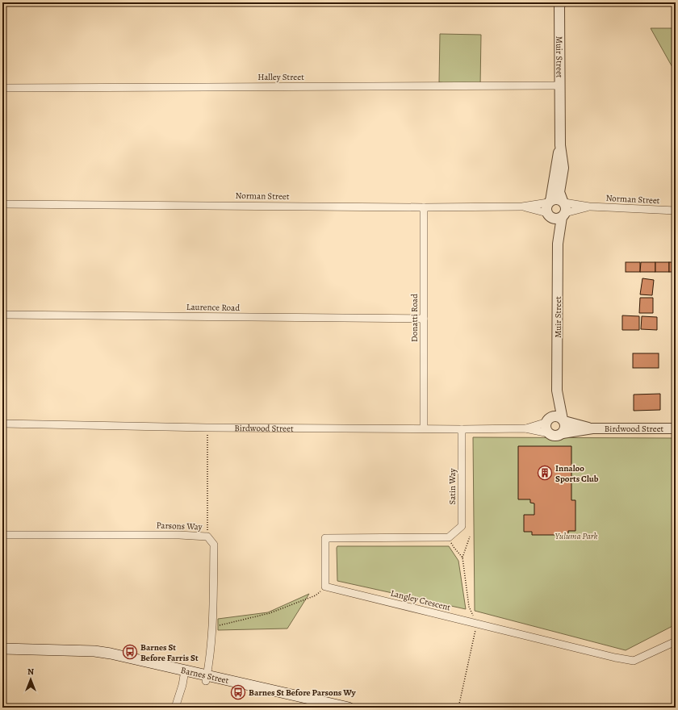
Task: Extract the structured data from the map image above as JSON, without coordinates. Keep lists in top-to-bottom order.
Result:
{
  "streets": {
    "main road": ["Barnes Street"],
    "street": [
      "Muir Street",
      "Halley Street",
      "Norman Street",
      "Laurence Road",
      "Donatti Road",
      "Birdwood Street",
      "Satin Way",
      "Parsons Way",
      "Langley Crescent"
    ]
  },
  "crossings": [
    ["Muir Street", "Halley Street"],
    ["Muir Street", "Norman Street"],
    ["Muir Street", "Birdwood Street"],
    ["Norman Street", "Donatti Road"],
    ["Laurence Road", "Donatti Road"],
    ["Donatti Road", "Birdwood Street"],
    ["Birdwood Street", "Satin Way"],
    ["Parsons Way", "Barnes Street"]
  ],
  "parks": ["Yuluma Park"],
  "places": {
    "building": ["Innaloo Sports Club"],
    "bus stop": ["Barnes St Before Farris St", "Barnes St Before Parsons Wy"]
  },
  "north": "top"
}
